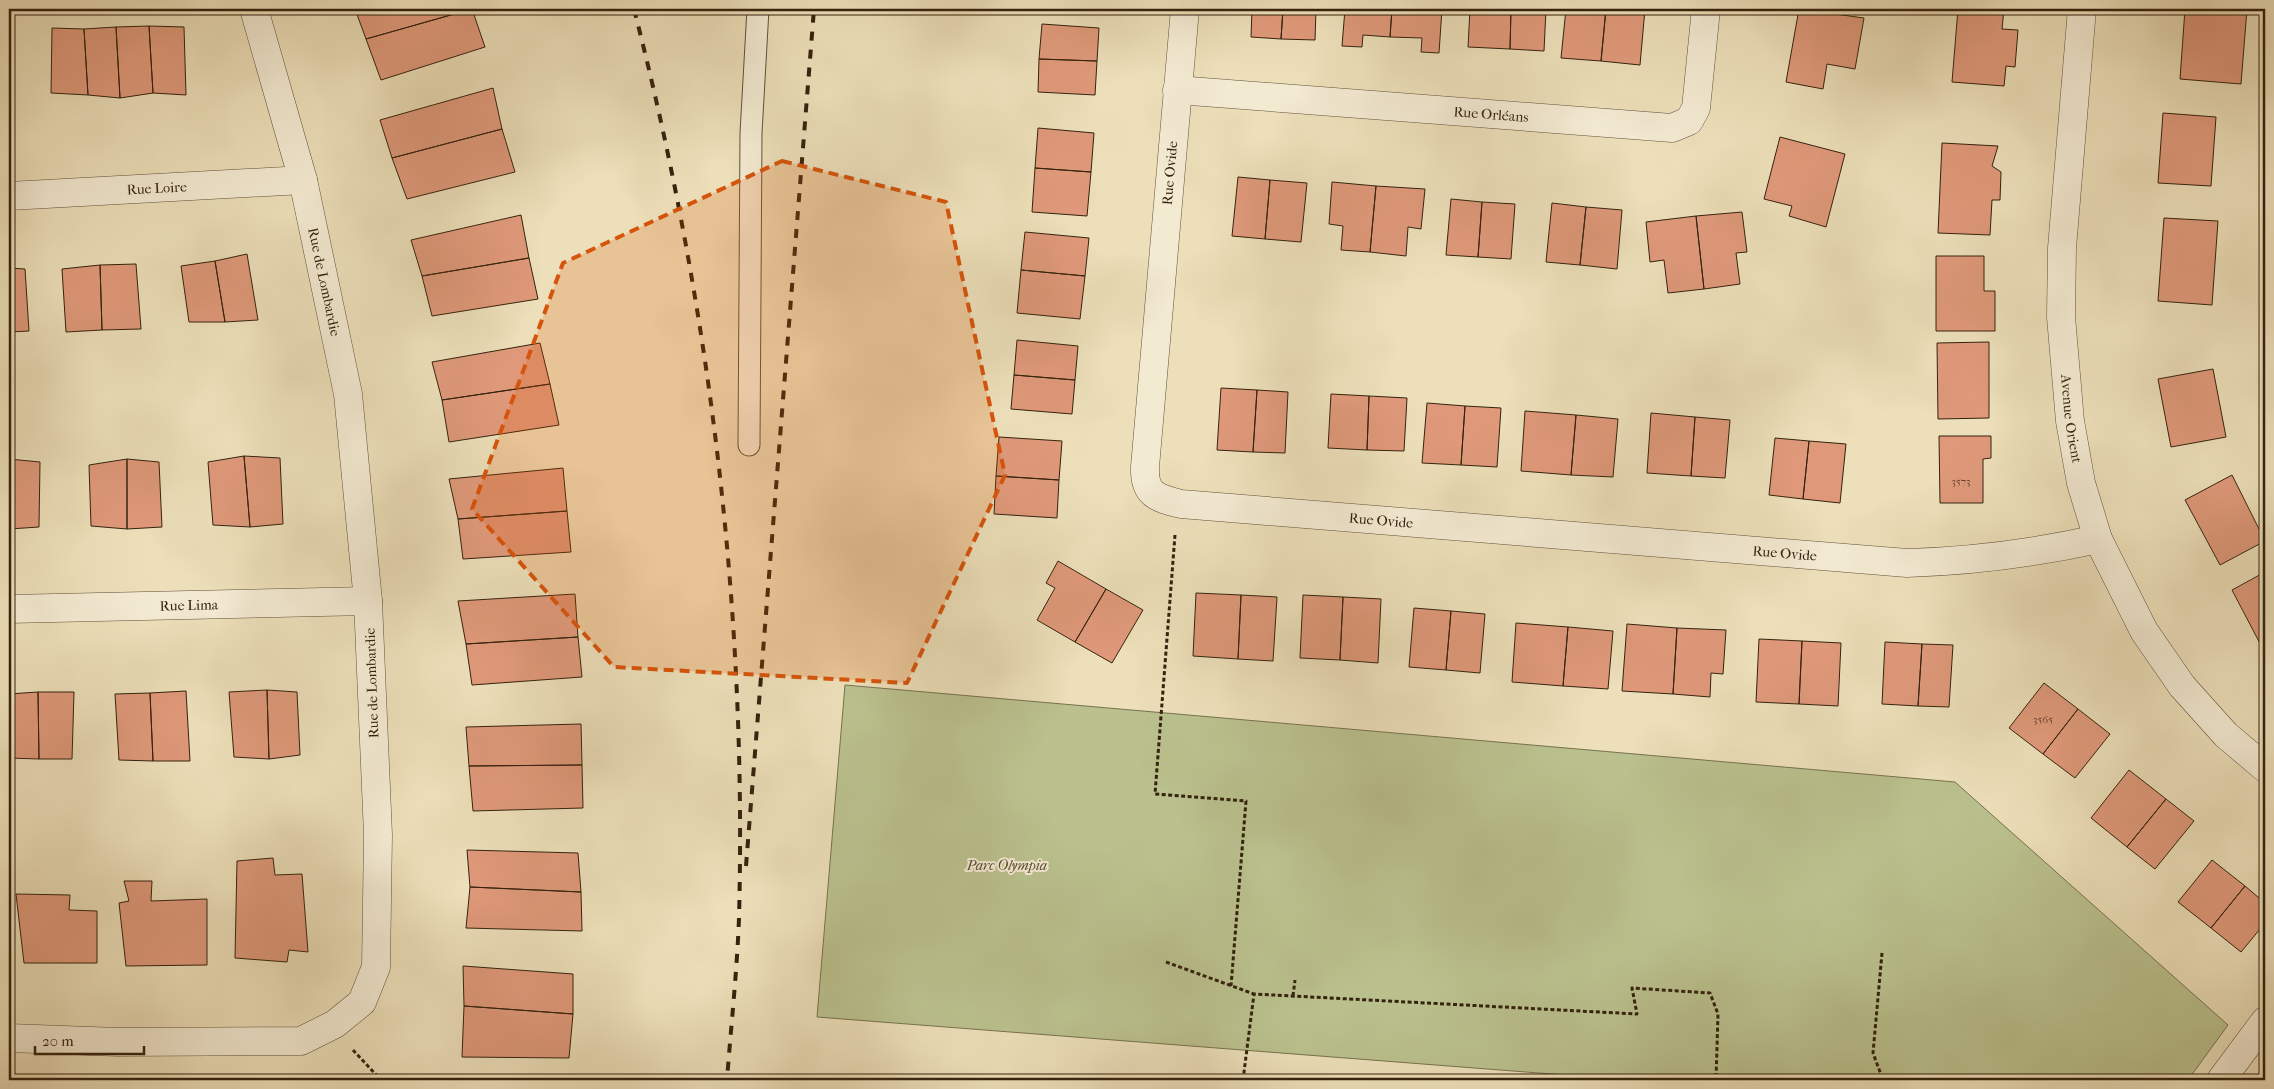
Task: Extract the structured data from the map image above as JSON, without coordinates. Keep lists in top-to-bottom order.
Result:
{
  "streets": {
    "street": [
      "Rue Orléans",
      "Rue Ovide",
      "Rue Loire",
      "Rue de Lombardie",
      "Avenue Orient",
      "Rue Lima"
    ]
  },
  "crossings": [
    ["Rue Orléans", "Rue Ovide"],
    ["Rue Ovide", "Avenue Orient"],
    ["Rue Loire", "Rue de Lombardie"],
    ["Rue de Lombardie", "Rue Lima"]
  ],
  "parks": ["Parc Olympia"],
  "house_numbers": ["3573", "3565"],
  "scale_bar": "20 m"
}
